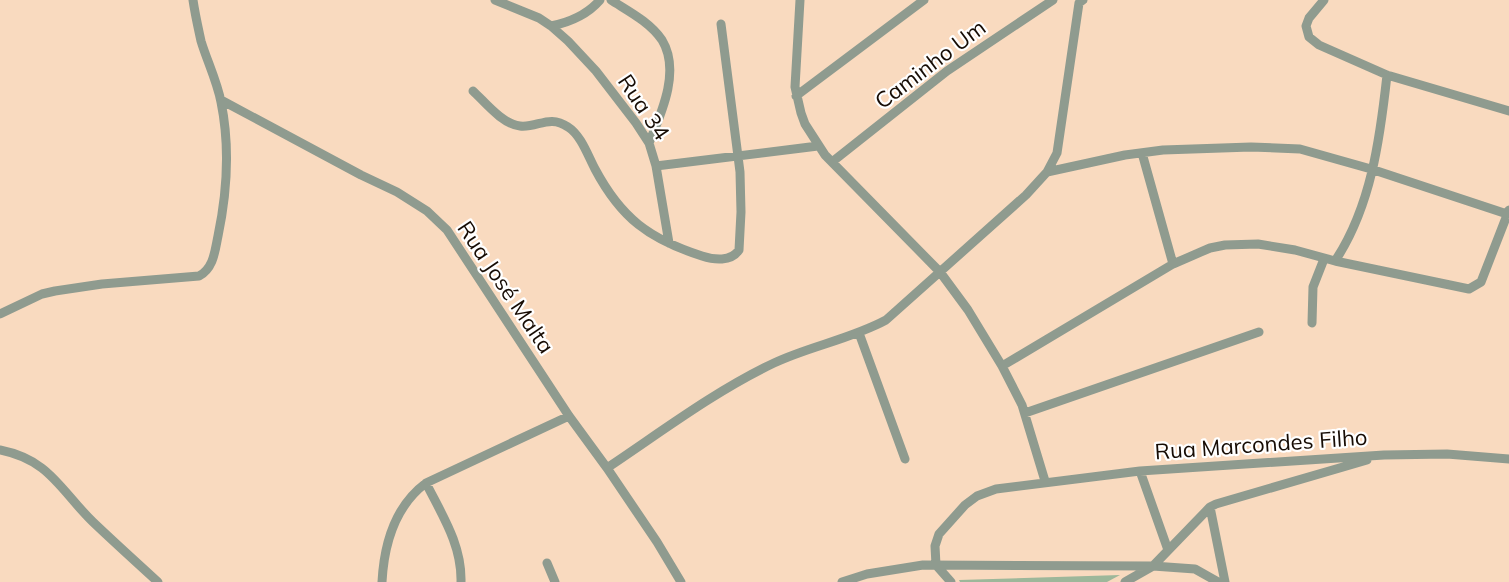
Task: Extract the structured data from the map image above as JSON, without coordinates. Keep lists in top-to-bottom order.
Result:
{
  "streets": {
    "street": [
      "Caminho Um",
      "Rua 34",
      "Rua José Malta",
      "Rua Marcondes Filho"
    ]
  }
}
